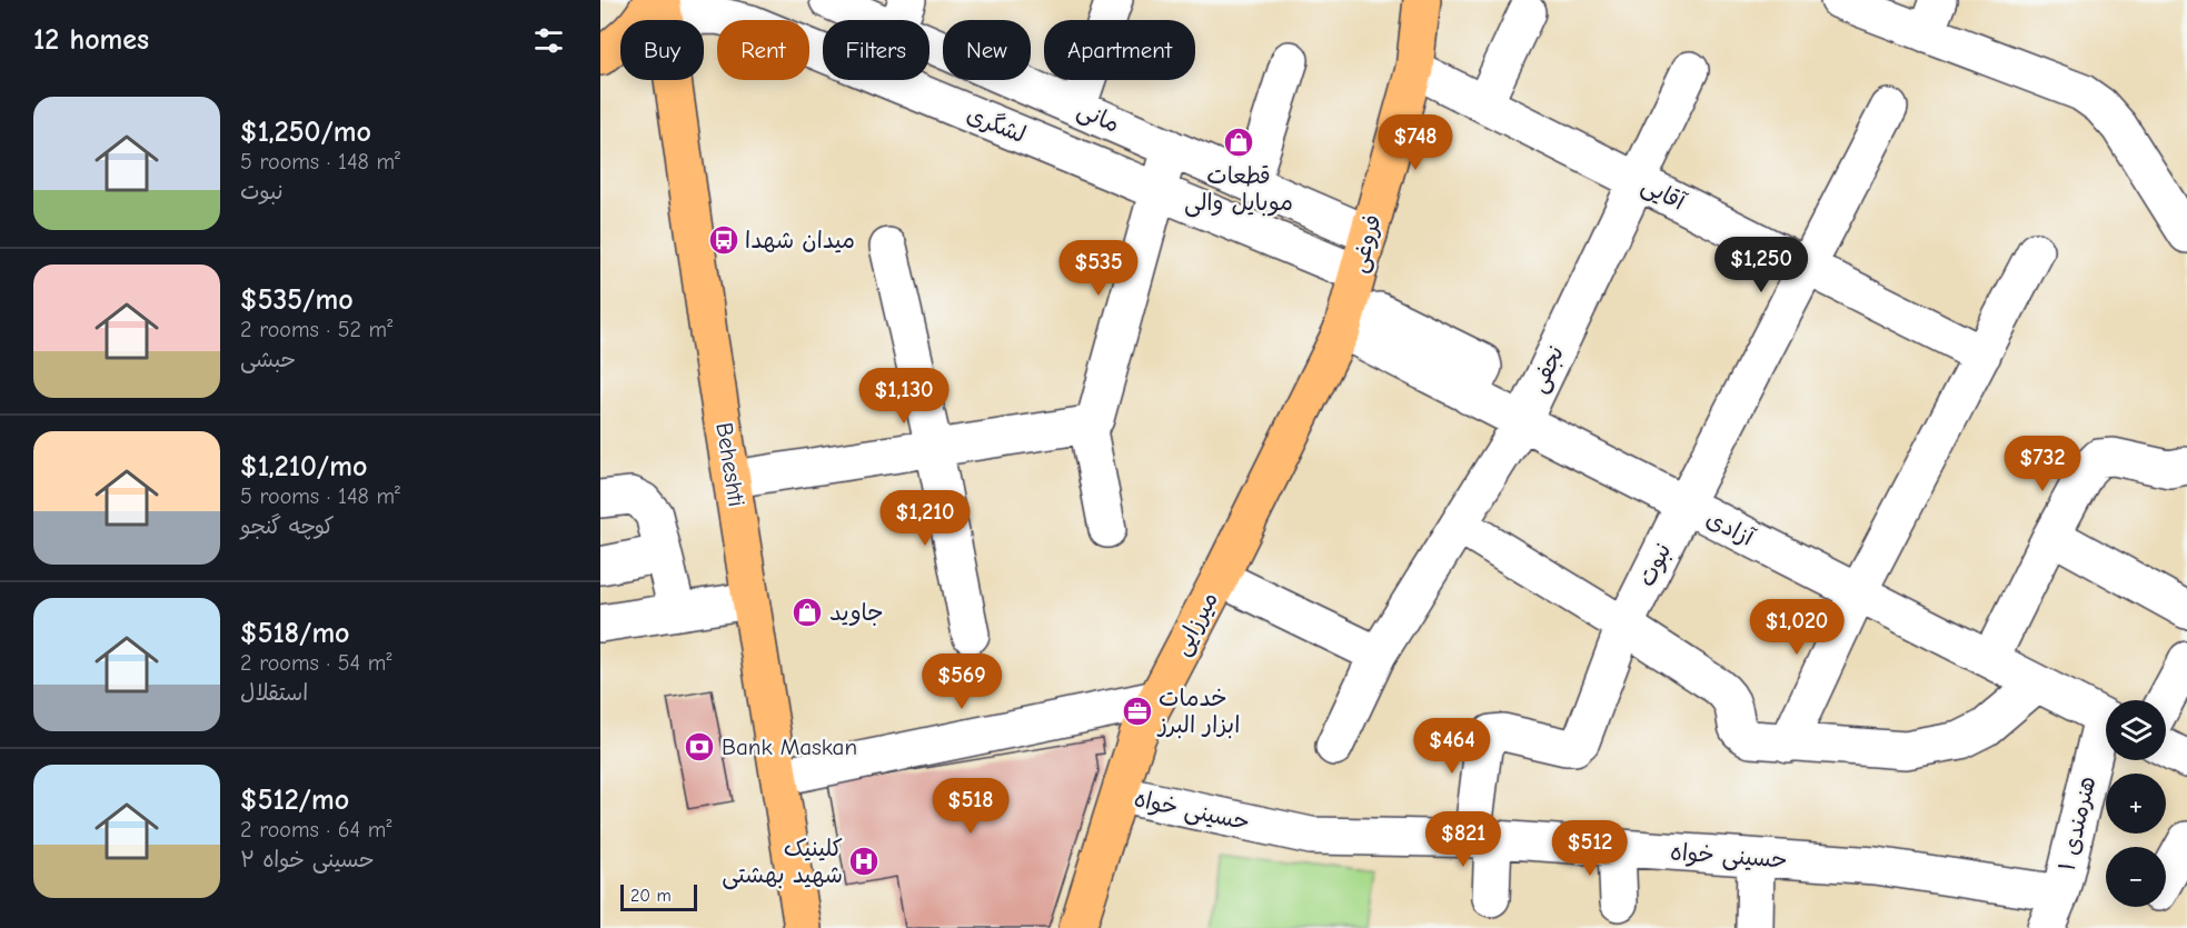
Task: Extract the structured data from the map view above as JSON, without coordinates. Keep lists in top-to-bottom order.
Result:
{
  "streets": {
    "main road": ["فروغی", "Beheshti", "میرزایی"],
    "street": [
      "مانی",
      "لشگری",
      "آقایی",
      "نجفی",
      "آزادی",
      "نبوت",
      "حسینی خواه",
      "هنرمندی ۱"
    ]
  },
  "crossings": [
    ["مانی", "فروغی"],
    ["لشگری", "فروغی"],
    ["لشگری", "Beheshti"],
    ["آقایی", "فروغی"],
    ["آقایی", "نجفی"],
    ["آقایی", "نبوت"],
    ["فروغی", "آزادی"],
    ["فروغی", "میرزایی"],
    ["نجفی", "آزادی"],
    ["آزادی", "نبوت"],
    ["آزادی", "میرزایی"],
    ["نبوت", "حسینی خواه"],
    ["میرزایی", "حسینی خواه"],
    ["حسینی خواه", "هنرمندی ۱"]
  ],
  "places": {
    "shop": ["قطعات موبایل والی", "جاوید"],
    "bus stop": ["میدان شهدا"],
    "office": ["خدمات ابزار البرز"],
    "bank": ["Bank Maskan"],
    "hospital": ["کلینیک شهید بهشتی"]
  },
  "scale_bar": "20 m",
  "page": {
    "heading": "12 homes",
    "chip": [
      "Buy",
      "Rent",
      "Filters",
      "New",
      "Apartment"
    ],
    "list": [
      {
        "name": "$1,250/mo",
        "note": "5 rooms · 148 m² · نبوت"
      },
      {
        "name": "$535/mo",
        "note": "2 rooms · 52 m² · حبشی"
      },
      {
        "name": "$1,210/mo",
        "note": "5 rooms · 148 m² · کوچه گنجو"
      },
      {
        "name": "$518/mo",
        "note": "2 rooms · 54 m² · استقلال"
      },
      {
        "name": "$512/mo",
        "note": "2 rooms · 64 m² · حسینی خواه ۲"
      }
    ],
    "price": [
      "$748",
      "$1,250",
      "$535",
      "$1,130",
      "$732",
      "$1,210",
      "$1,020",
      "$569",
      "$464",
      "$518",
      "$821",
      "$512"
    ],
    "map_buttons": ["+", "−"],
    "scale": "20 m"
  }
}
